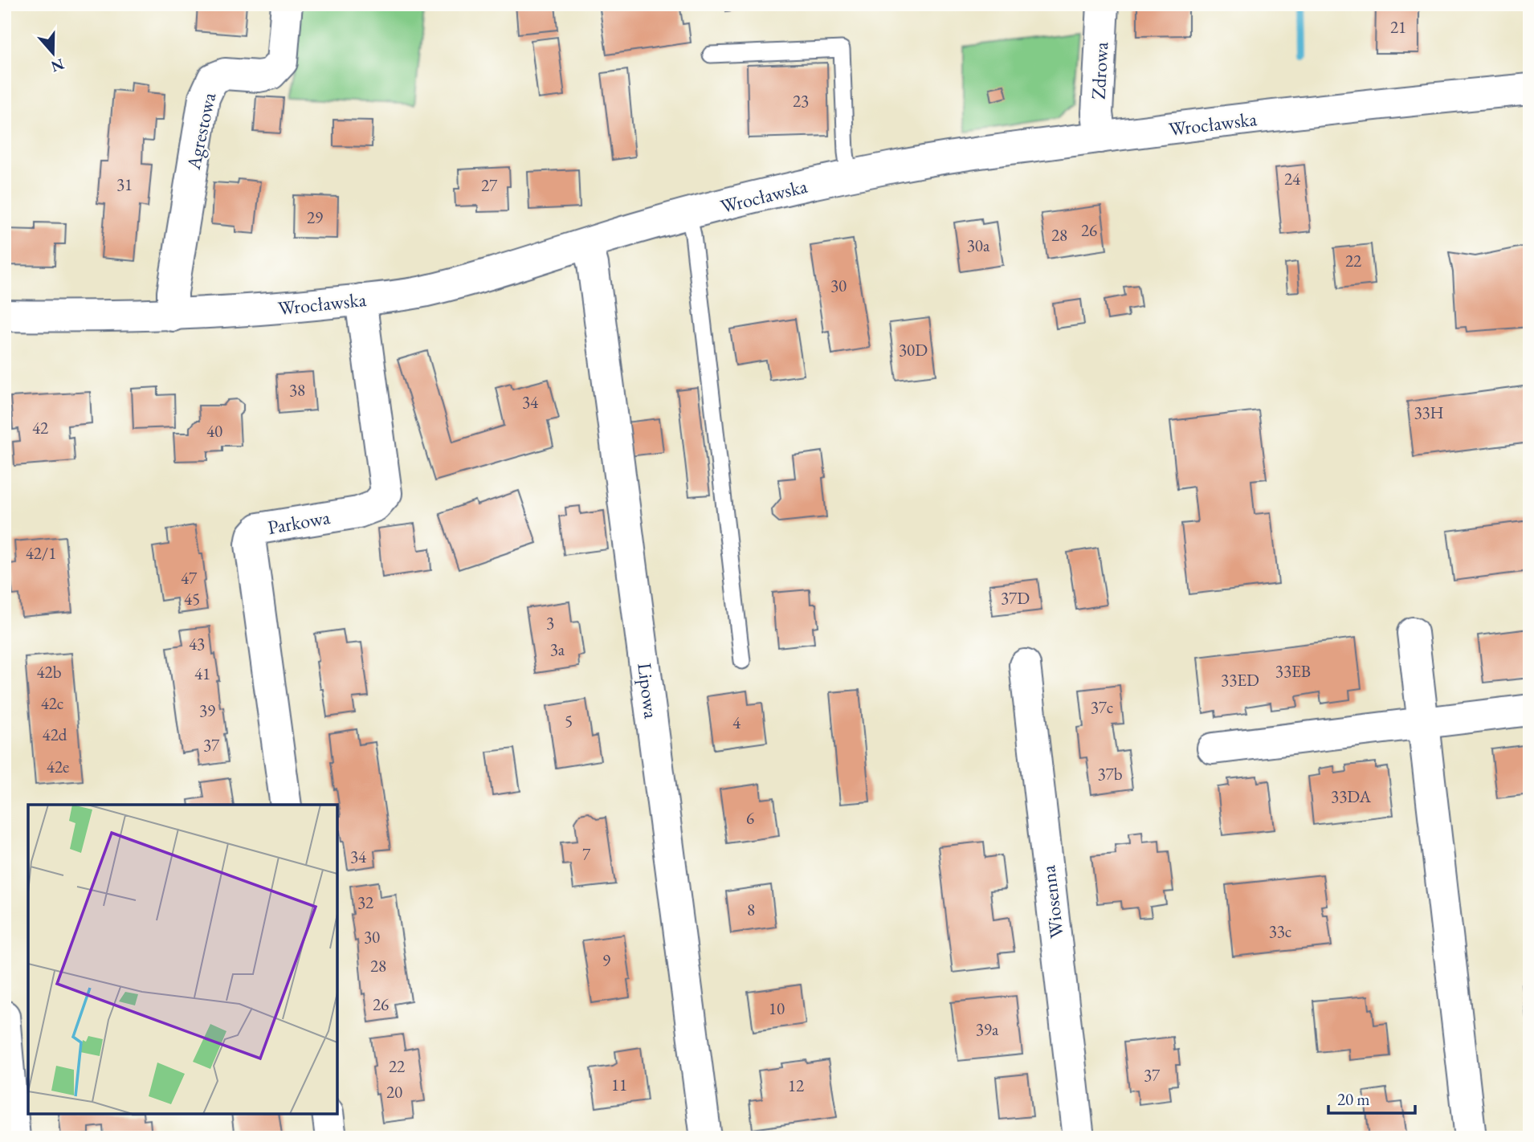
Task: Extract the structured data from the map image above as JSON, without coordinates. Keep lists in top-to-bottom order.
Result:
{
  "streets": {
    "street": [
      "Zdrowa",
      "Wrocławska",
      "Agrestowa",
      "Parkowa",
      "Lipowa",
      "Wiosenna"
    ]
  },
  "crossings": [
    ["Zdrowa", "Wrocławska"],
    ["Wrocławska", "Agrestowa"],
    ["Wrocławska", "Parkowa"],
    ["Wrocławska", "Lipowa"]
  ],
  "house_numbers": [
    "21",
    "23",
    "24",
    "31",
    "27",
    "29",
    "26",
    "28",
    "30a",
    "22",
    "30",
    "30D",
    "38",
    "34",
    "33H",
    "42",
    "40",
    "42/1",
    "47",
    "37D",
    "45",
    "3",
    "43",
    "3a",
    "33EB",
    "42b",
    "41",
    "33ED",
    "42c",
    "37c",
    "39",
    "5",
    "4",
    "42d",
    "37",
    "42e",
    "37b",
    "33DA",
    "6",
    "7",
    "34",
    "32",
    "8",
    "33c",
    "30",
    "9",
    "28",
    "26",
    "10",
    "39a",
    "22",
    "37",
    "11",
    "12",
    "20"
  ],
  "scale_bar": "20 m",
  "north": "bottom"
}
